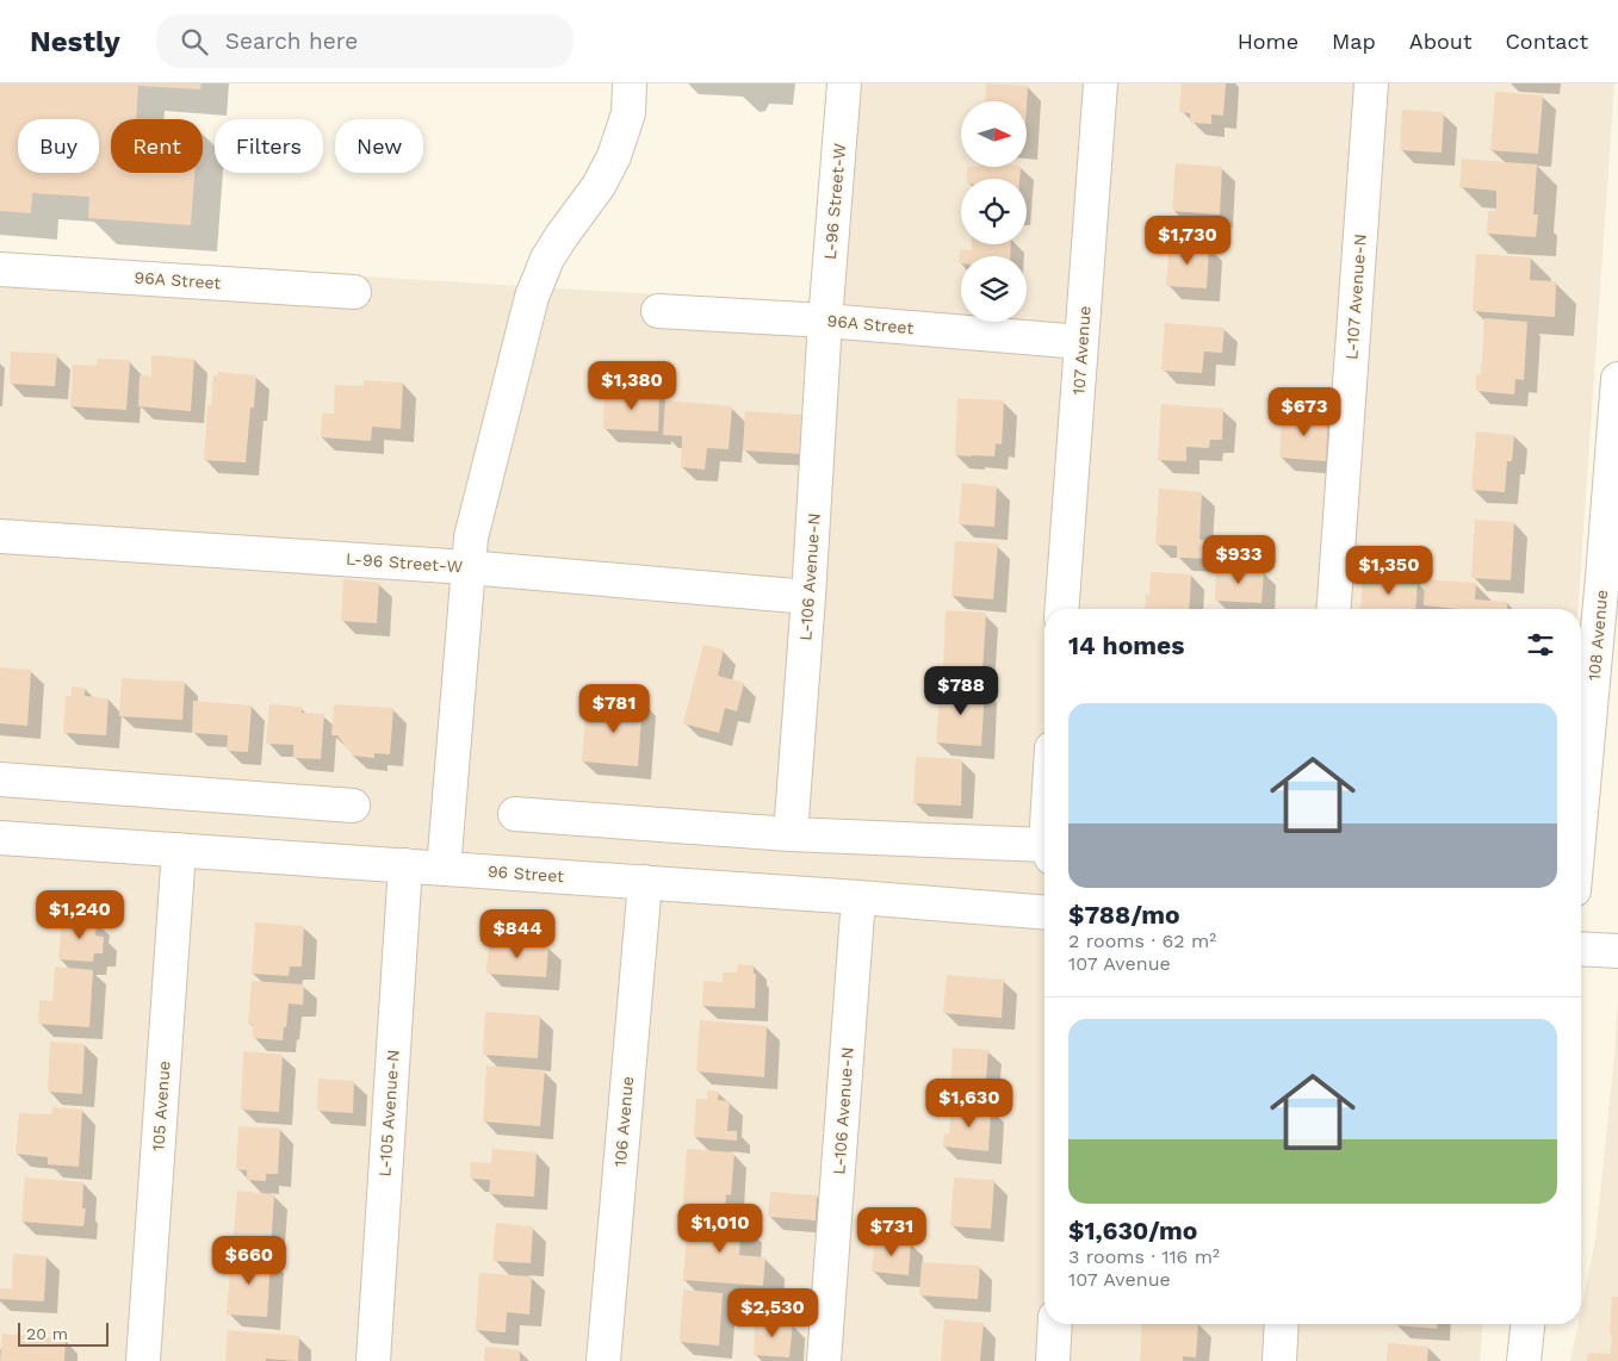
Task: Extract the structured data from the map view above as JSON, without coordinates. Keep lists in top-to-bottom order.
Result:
{
  "streets": {
    "street": [
      "L-96 Street-W",
      "96A Street",
      "L-107 Avenue-N",
      "107 Avenue",
      "L-106 Avenue-N",
      "108 Avenue",
      "96 Street",
      "105 Avenue",
      "L-105 Avenue-N",
      "106 Avenue"
    ]
  },
  "crossings": [
    ["L-96 Street-W", "96A Street"],
    ["L-96 Street-W", "L-106 Avenue-N"],
    ["96A Street", "107 Avenue"],
    ["96A Street", "L-106 Avenue-N"],
    ["L-106 Avenue-N", "96 Street"],
    ["96 Street", "105 Avenue"],
    ["96 Street", "L-105 Avenue-N"],
    ["96 Street", "106 Avenue"]
  ],
  "scale_bar": "20 m",
  "north": "right",
  "page": {
    "header": "Nestly",
    "search": "Search here",
    "nav": [
      "Home",
      "Map",
      "About",
      "Contact"
    ],
    "chip": [
      "Buy",
      "Rent",
      "Filters",
      "New"
    ],
    "price": [
      "$1,730",
      "$1,380",
      "$673",
      "$933",
      "$1,350",
      "$788",
      "$781",
      "$1,240",
      "$844",
      "$1,630",
      "$1,010",
      "$731",
      "$660",
      "$2,530"
    ],
    "heading": "14 homes",
    "list": [
      {
        "name": "$788/mo",
        "note": "2 rooms · 62 m² · 107 Avenue"
      },
      {
        "name": "$1,630/mo",
        "note": "3 rooms · 116 m² · 107 Avenue"
      }
    ],
    "scale": "20 m"
  }
}
